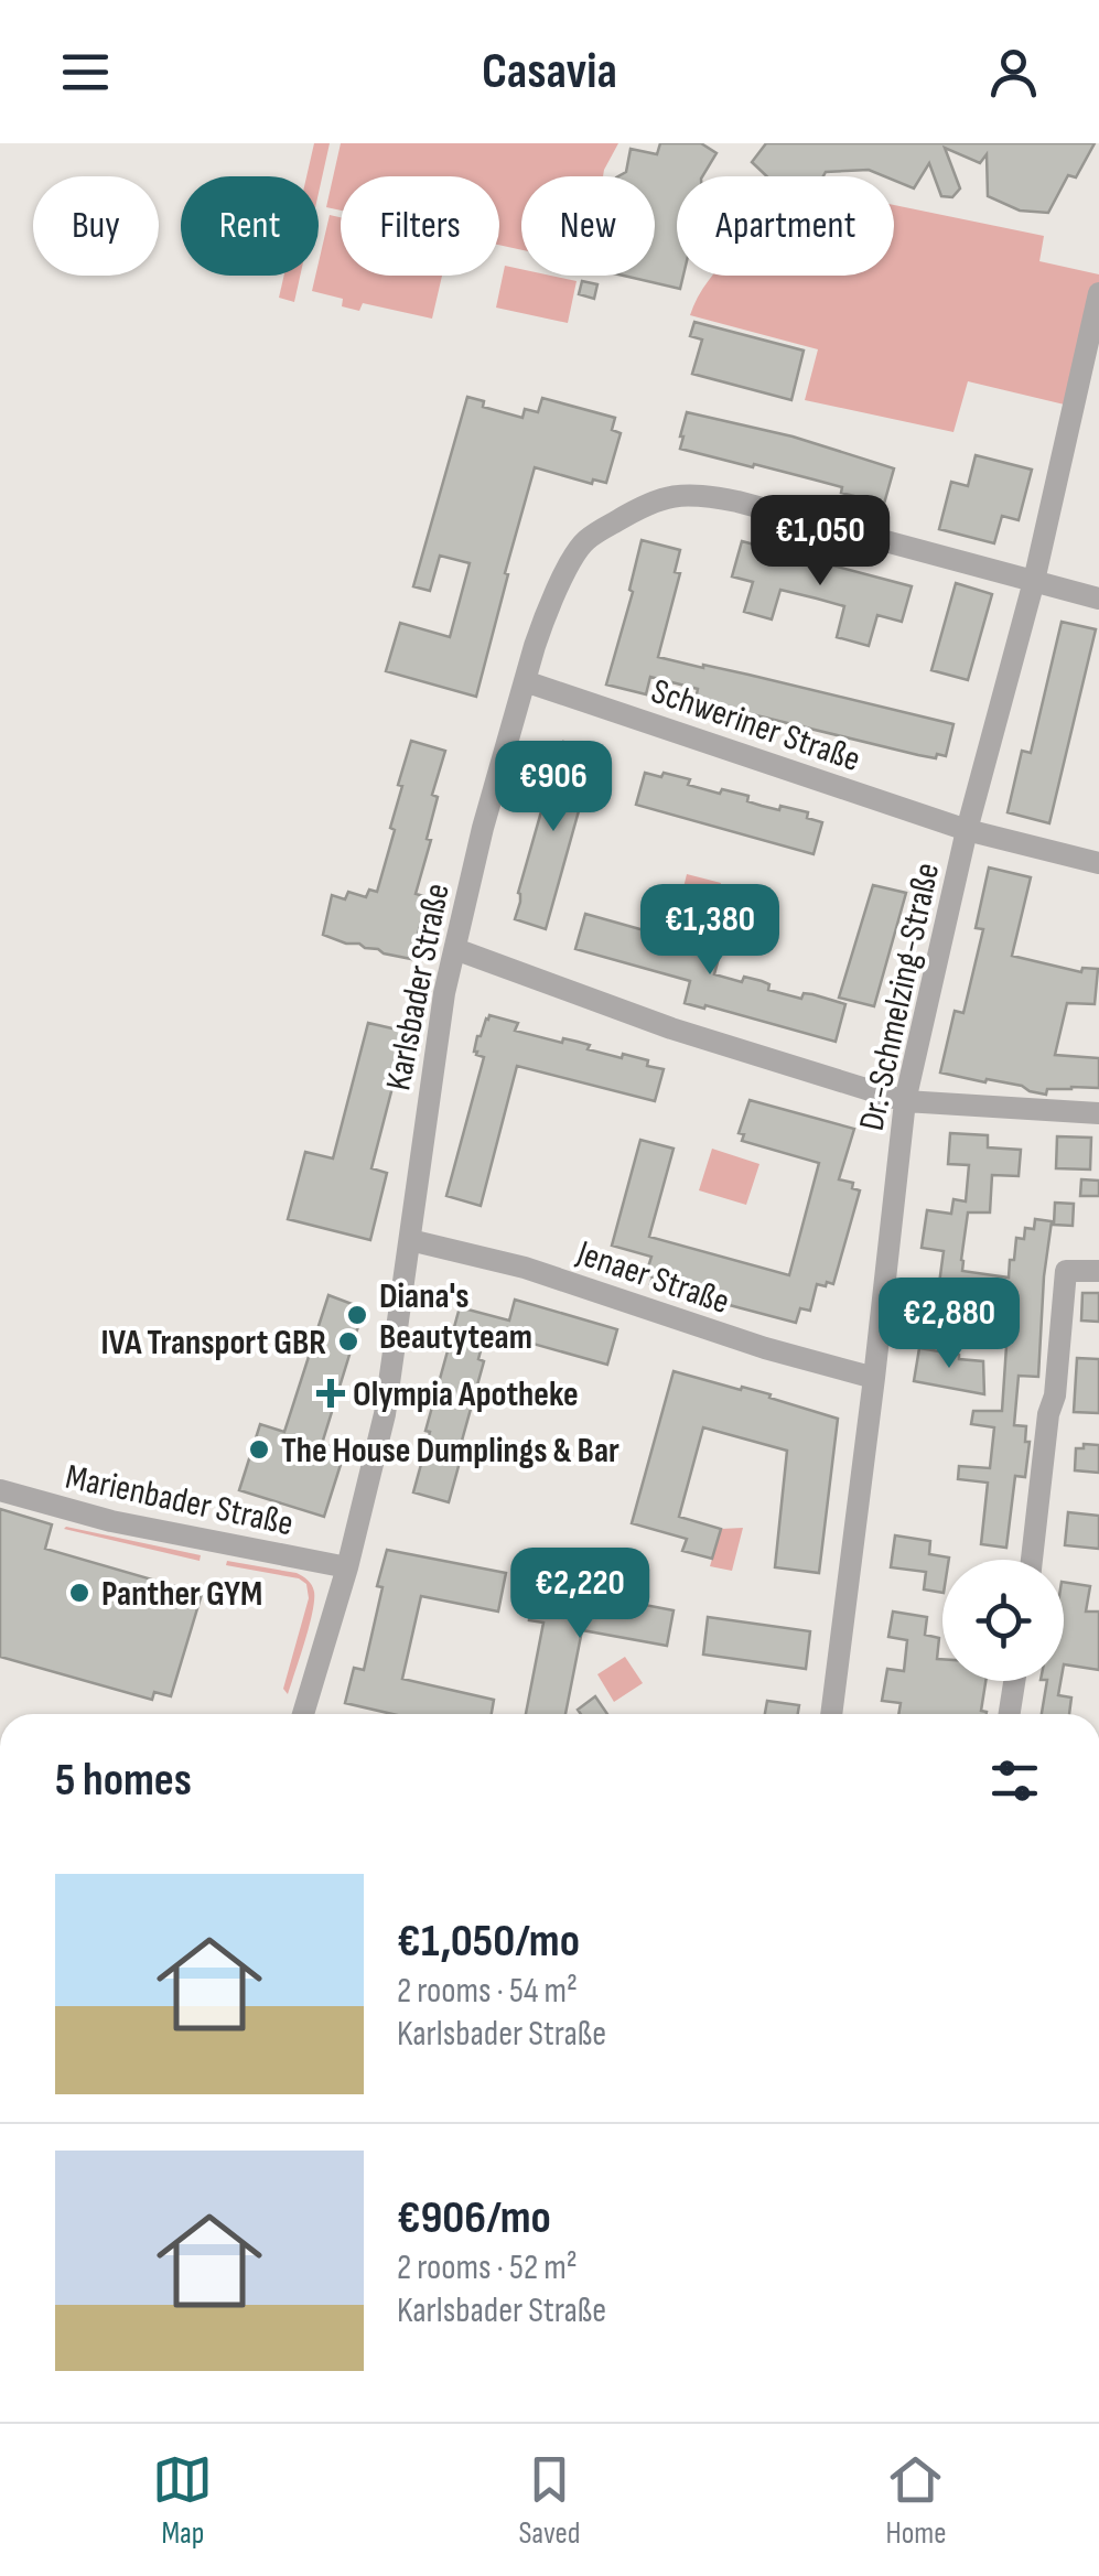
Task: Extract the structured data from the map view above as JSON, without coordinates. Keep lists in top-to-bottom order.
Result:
{
  "streets": {
    "street": [
      "Schweriner Straße",
      "Karlsbader Straße",
      "Dr.-Schmelzing-Straße",
      "Jenaer Straße",
      "Marienbader Straße"
    ]
  },
  "crossings": [
    ["Schweriner Straße", "Karlsbader Straße"],
    ["Schweriner Straße", "Dr.-Schmelzing-Straße"],
    ["Karlsbader Straße", "Dr.-Schmelzing-Straße"],
    ["Karlsbader Straße", "Jenaer Straße"],
    ["Karlsbader Straße", "Marienbader Straße"],
    ["Dr.-Schmelzing-Straße", "Jenaer Straße"]
  ],
  "places": {
    "other": [
      "Diana's Beautyteam",
      "IVA Transport GBR",
      "The House Dumplings & Bar",
      "Panther GYM"
    ],
    "health": ["Olympia Apotheke"]
  },
  "page": {
    "header": "Casavia",
    "chip": [
      "Buy",
      "Rent",
      "Filters",
      "New",
      "Apartment"
    ],
    "price": [
      "€1,050",
      "€906",
      "€1,380",
      "€2,880",
      "€2,220"
    ],
    "heading": "5 homes",
    "list": [
      {
        "name": "€1,050/mo",
        "note": "2 rooms · 54 m² · Karlsbader Straße"
      },
      {
        "name": "€906/mo",
        "note": "2 rooms · 52 m² · Karlsbader Straße"
      }
    ],
    "tabs": ["Map", "Saved", "Home"]
  }
}
